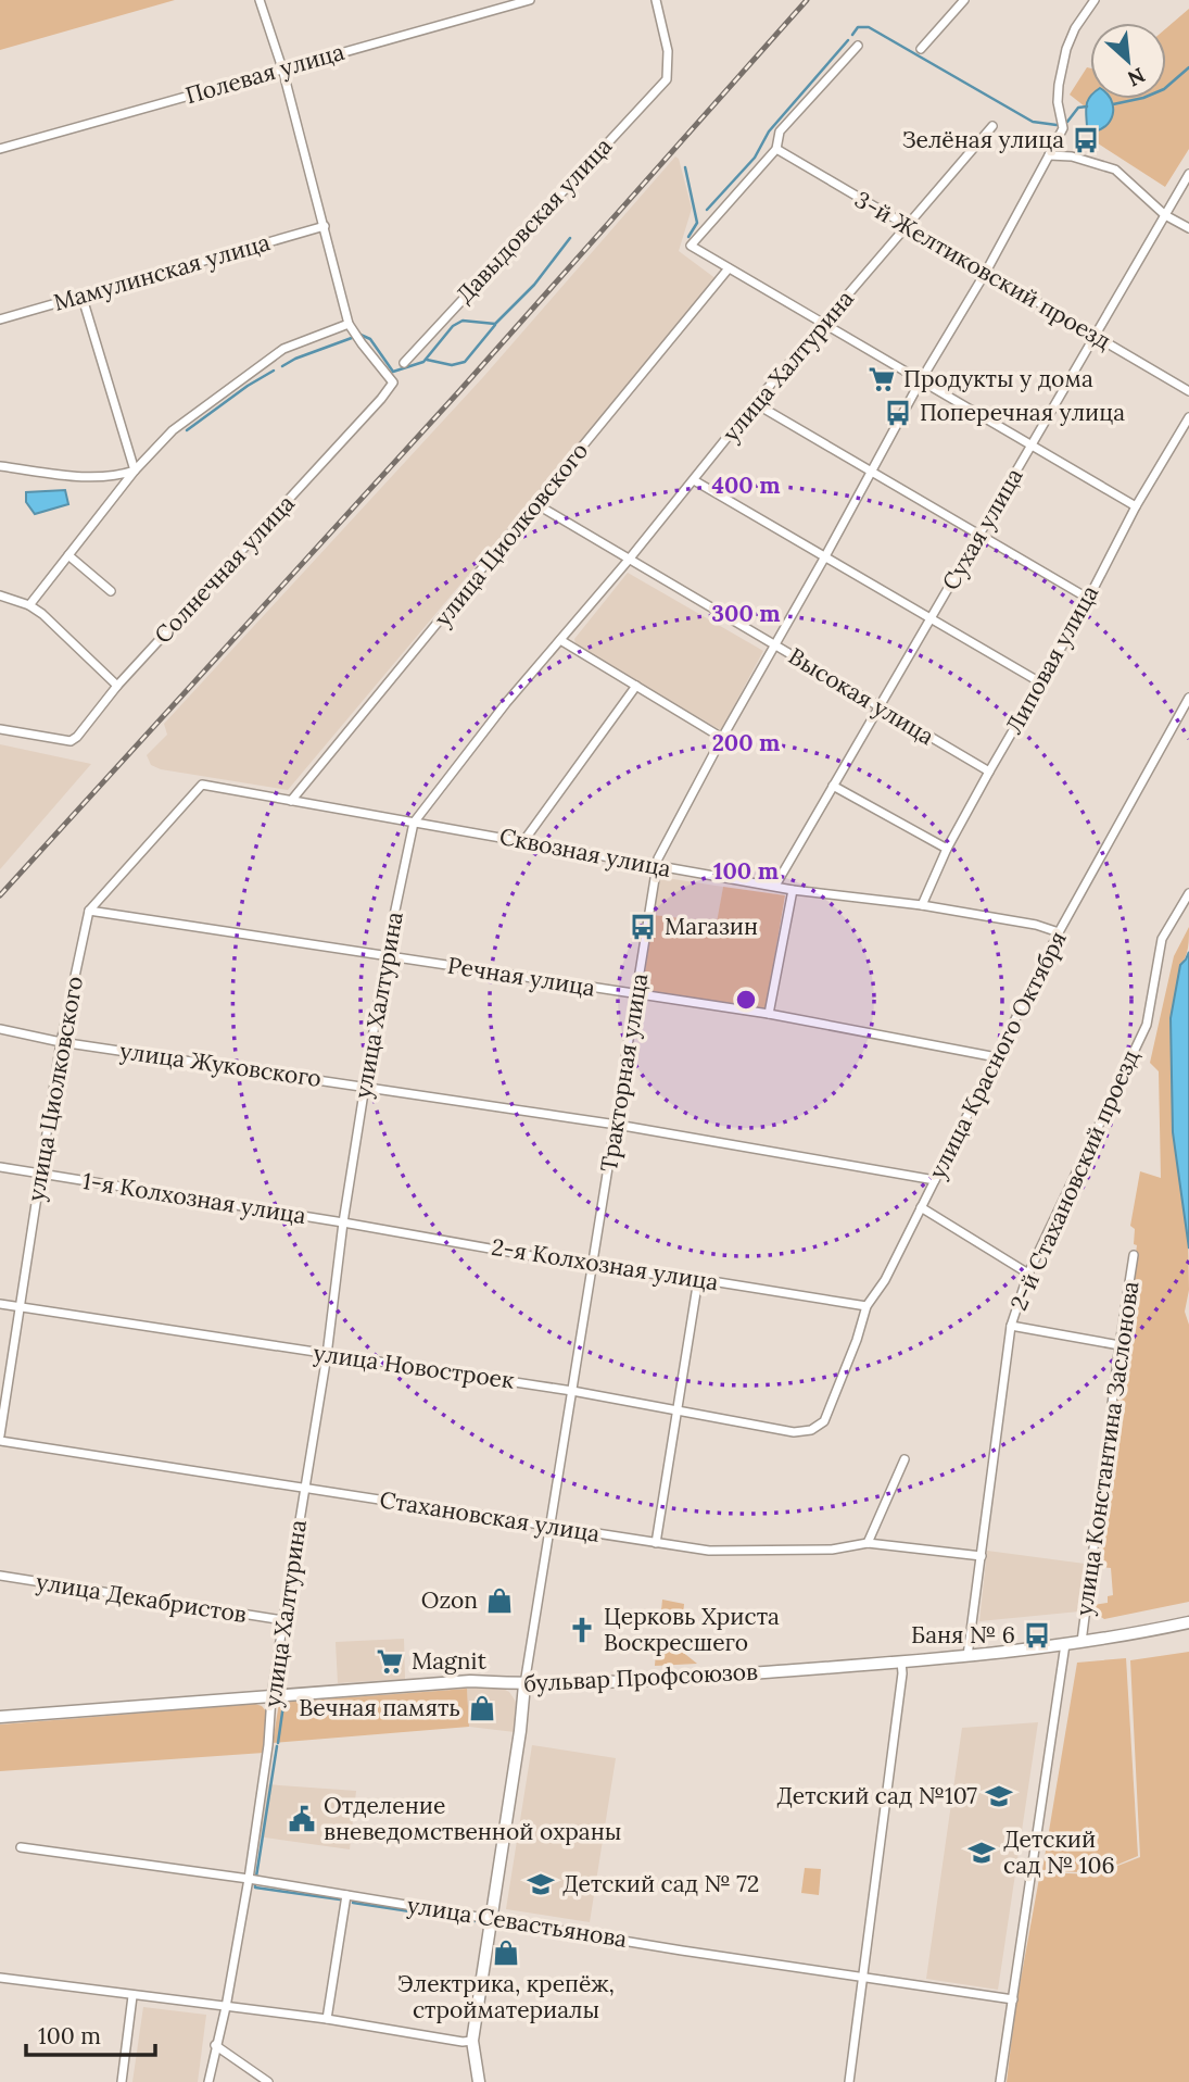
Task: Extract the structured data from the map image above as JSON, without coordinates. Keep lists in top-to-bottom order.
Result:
{
  "streets": {
    "main road": ["Тракторная улица", "бульвар Профсоюзов"],
    "street": [
      "Полевая улица",
      "Давыдовская улица",
      "3-й Желтиковский проезд",
      "Мамулинская улица",
      "улица Халтурина",
      "Сухая улица",
      "улица Циолковского",
      "Солнечная улица",
      "Липовая улица",
      "Высокая улица",
      "Сквозная улица",
      "Речная улица",
      "улица Красного Октября",
      "улица Жуковского",
      "2-й Стахановский проезд",
      "1-я Колхозная улица",
      "2-я Колхозная улица",
      "улица Новостроек",
      "улица Константина Заслонова",
      "Стахановская улица",
      "улица Декабристов",
      "улица Севастьянова"
    ]
  },
  "crossings": [
    ["3-й Желтиковский проезд", "улица Халтурина"],
    ["3-й Желтиковский проезд", "Сухая улица"],
    ["3-й Желтиковский проезд", "Тракторная улица"],
    ["улица Халтурина", "Высокая улица"],
    ["улица Халтурина", "Сквозная улица"],
    ["улица Халтурина", "Речная улица"],
    ["улица Халтурина", "улица Жуковского"],
    ["улица Халтурина", "1-я Колхозная улица"],
    ["улица Халтурина", "2-я Колхозная улица"],
    ["улица Халтурина", "улица Новостроек"],
    ["улица Халтурина", "Стахановская улица"],
    ["улица Халтурина", "улица Декабристов"],
    ["улица Халтурина", "бульвар Профсоюзов"],
    ["улица Халтурина", "улица Севастьянова"],
    ["Сухая улица", "Высокая улица"],
    ["Сухая улица", "Сквозная улица"],
    ["улица Циолковского", "Высокая улица"],
    ["улица Циолковского", "Сквозная улица"],
    ["улица Циолковского", "Речная улица"],
    ["улица Циолковского", "улица Жуковского"],
    ["улица Циолковского", "1-я Колхозная улица"],
    ["улица Циолковского", "улица Новостроек"],
    ["Липовая улица", "Высокая улица"],
    ["Липовая улица", "Сквозная улица"],
    ["Высокая улица", "Тракторная улица"],
    ["Сквозная улица", "улица Красного Октября"],
    ["Сквозная улица", "Тракторная улица"],
    ["Речная улица", "улица Красного Октября"],
    ["Речная улица", "Тракторная улица"],
    ["улица Красного Октября", "улица Жуковского"],
    ["улица Красного Октября", "2-я Колхозная улица"],
    ["улица Красного Октября", "улица Новостроек"],
    ["улица Жуковского", "Тракторная улица"],
    ["Тракторная улица", "2-я Колхозная улица"],
    ["Тракторная улица", "улица Новостроек"],
    ["Тракторная улица", "Стахановская улица"],
    ["Тракторная улица", "бульвар Профсоюзов"],
    ["Тракторная улица", "улица Севастьянова"],
    ["2-й Стахановский проезд", "Стахановская улица"],
    ["2-й Стахановский проезд", "бульвар Профсоюзов"],
    ["1-я Колхозная улица", "2-я Колхозная улица"],
    ["улица Константина Заслонова", "бульвар Профсоюзов"],
    ["улица Константина Заслонова", "улица Севастьянова"]
  ],
  "places": {
    "bus stop": [
      "Зелёная улица",
      "Поперечная улица",
      "Магазин",
      "Баня № 6"
    ],
    "supermarket": ["Продукты у дома", "Magnit"],
    "shop": ["Ozon", "Вечная память", "Электрика, крепёж, стройматериалы"],
    "church": ["Церковь Христа Воскресшего"],
    "school or university": ["Детский сад №107", "Детский сад № 106", "Детский сад № 72"],
    "public building": ["Отделение вневедомственной охраны"]
  },
  "scale_bar": "100 m",
  "north": "bottom right",
  "rings": [
    "400 m",
    "300 m",
    "200 m",
    "100 m"
  ]
}
